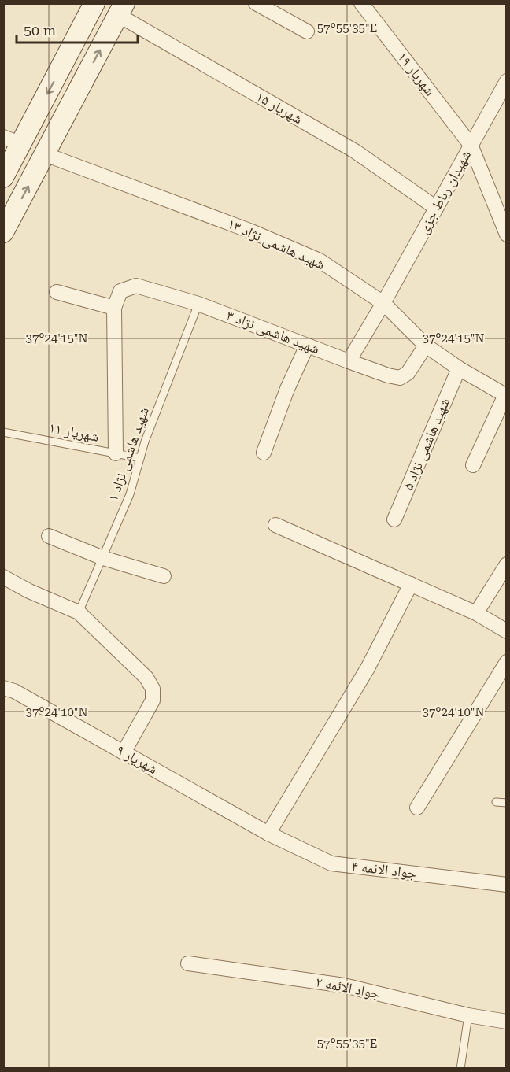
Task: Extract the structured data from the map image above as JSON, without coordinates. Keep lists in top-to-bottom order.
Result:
{
  "streets": {
    "street": [
      "شهریار ۱۹",
      "شهریار ۱۵",
      "شهیدان رباط جزی",
      "شهید هاشمی نژاد ۱۳",
      "شهید هاشمی نژاد ۳",
      "شهید هاشمی نژاد ۵",
      "شهریار ۹",
      "جواد الائمه ۴",
      "جواد الائمه ۲"
    ],
    "lane": ["شهریار ۱۱", "شهید هاشمی نژاد ۱"]
  },
  "crossings": [
    ["شهریار ۱۹", "شهیدان رباط جزی"],
    ["شهریار ۱۵", "شهیدان رباط جزی"],
    ["شهیدان رباط جزی", "شهید هاشمی نژاد ۱۳"],
    ["شهید هاشمی نژاد ۱۳", "شهید هاشمی نژاد ۳"],
    ["شهید هاشمی نژاد ۱۳", "شهید هاشمی نژاد ۵"],
    ["شهید هاشمی نژاد ۳", "شهید هاشمی نژاد ۱"],
    ["شهریار ۱۱", "شهید هاشمی نژاد ۱"],
    ["شهریار ۹", "جواد الائمه ۴"]
  ],
  "scale_bar": "50 m",
  "coordinates": ["57°55'35\"E", "37°24'15\"N", "37°24'10\"N"]
}
